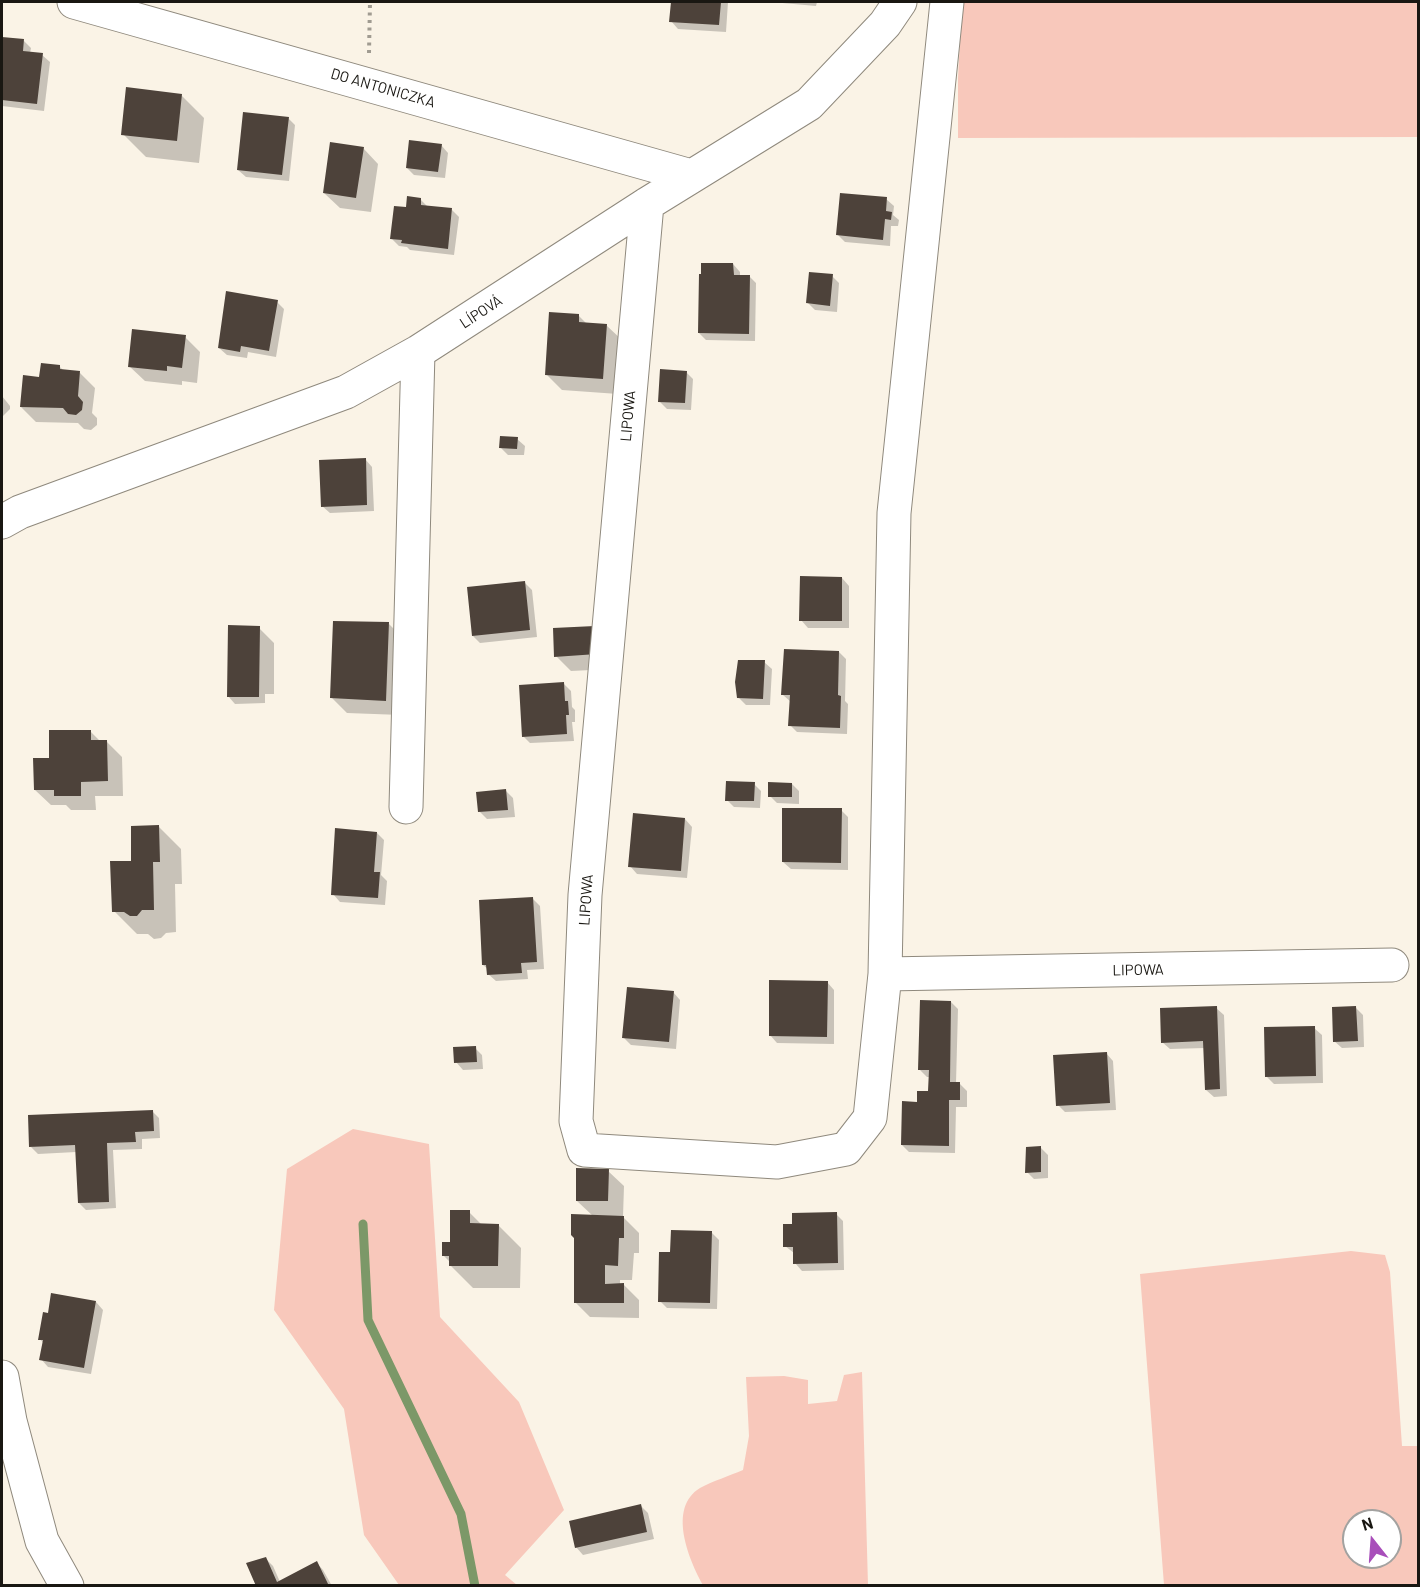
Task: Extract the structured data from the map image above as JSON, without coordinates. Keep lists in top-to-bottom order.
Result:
{
  "streets": {
    "street": ["DO ANTONICZKA", "LÍPOVÁ", "LIPOWA"]
  },
  "crossings": [
    ["DO ANTONICZKA", "LÍPOVÁ"],
    ["LÍPOVÁ", "LIPOWA"]
  ],
  "north": "top"
}
